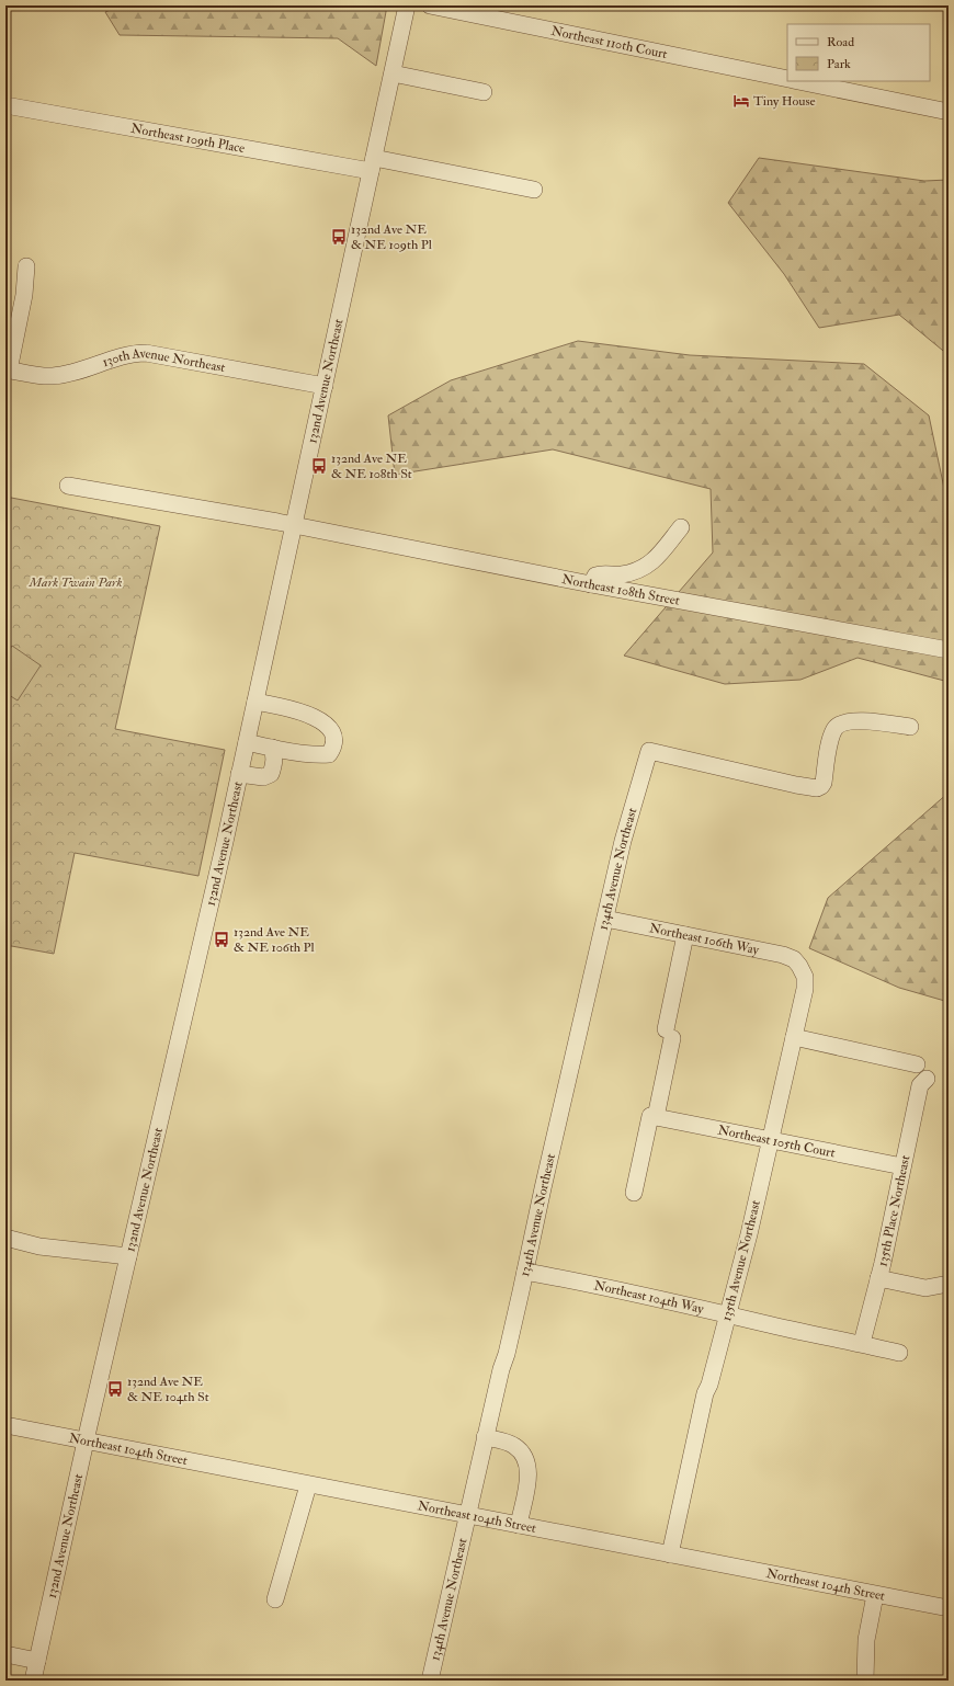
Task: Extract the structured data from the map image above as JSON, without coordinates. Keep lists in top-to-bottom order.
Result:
{
  "streets": {
    "street": [
      "Northeast 110th Court",
      "Northeast 109th Place",
      "130th Avenue Northeast",
      "132nd Avenue Northeast",
      "Northeast 108th Street",
      "134th Avenue Northeast",
      "Northeast 106th Way",
      "Northeast 105th Court",
      "135th Place Northeast",
      "135th Avenue Northeast",
      "Northeast 104th Way",
      "Northeast 104th Street"
    ]
  },
  "crossings": [
    ["Northeast 109th Place", "132nd Avenue Northeast"],
    ["130th Avenue Northeast", "132nd Avenue Northeast"],
    ["132nd Avenue Northeast", "Northeast 108th Street"],
    ["132nd Avenue Northeast", "Northeast 104th Street"],
    ["134th Avenue Northeast", "Northeast 106th Way"],
    ["134th Avenue Northeast", "Northeast 104th Way"],
    ["134th Avenue Northeast", "Northeast 104th Street"],
    ["Northeast 106th Way", "135th Avenue Northeast"],
    ["Northeast 105th Court", "135th Place Northeast"],
    ["Northeast 105th Court", "135th Avenue Northeast"],
    ["135th Place Northeast", "Northeast 104th Way"],
    ["135th Avenue Northeast", "Northeast 104th Way"],
    ["135th Avenue Northeast", "Northeast 104th Street"]
  ],
  "parks": ["Mark Twain Park"],
  "places": {
    "hotel": ["Tiny House"],
    "bus stop": [
      "132nd Ave NE & NE 109th Pl",
      "132nd Ave NE & NE 108th St",
      "132nd Ave NE & NE 106th Pl",
      "132nd Ave NE & NE 104th St"
    ]
  },
  "legend": ["Road", "Park"]
}
